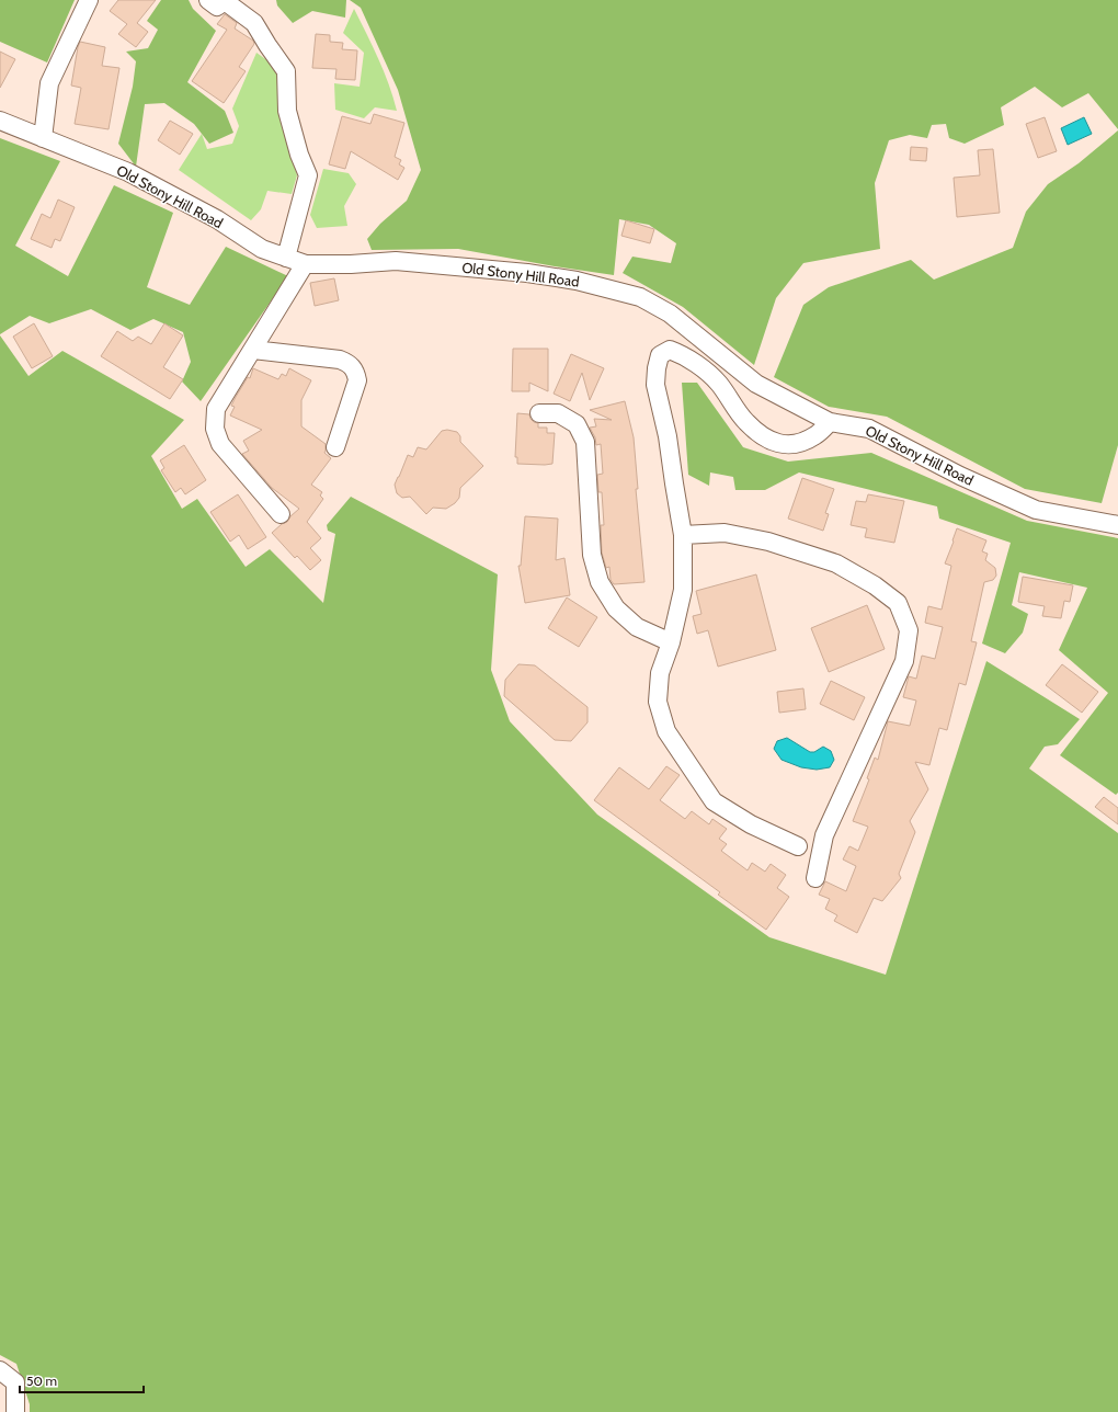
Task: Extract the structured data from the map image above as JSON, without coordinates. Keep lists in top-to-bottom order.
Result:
{
  "streets": {
    "street": ["Old Stony Hill Road"]
  },
  "scale_bar": "50 m"
}
